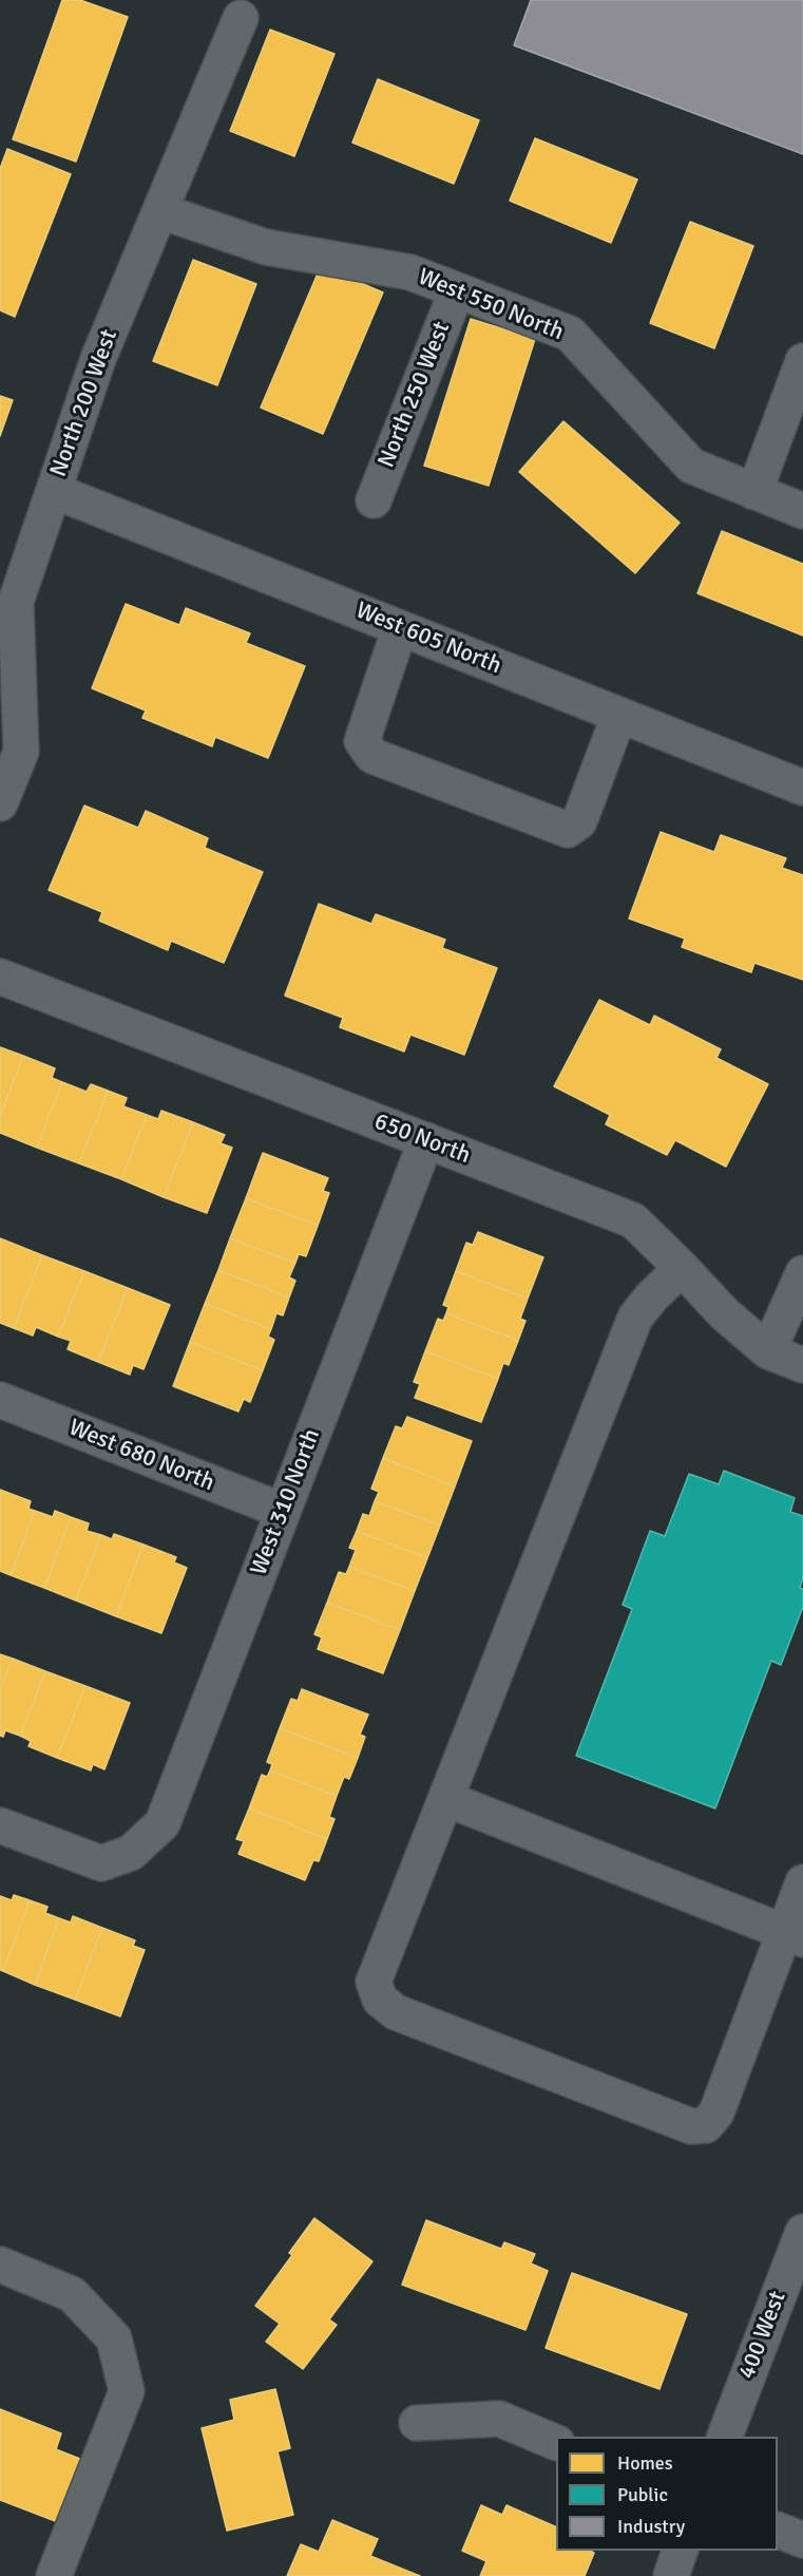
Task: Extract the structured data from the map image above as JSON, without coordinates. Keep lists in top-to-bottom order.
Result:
{
  "streets": {
    "street": [
      "West 550 North",
      "North 250 West",
      "North 200 West",
      "West 605 North",
      "650 North",
      "West 680 North",
      "West 310 North",
      "400 West"
    ]
  },
  "crossings": [
    ["West 550 North", "North 250 West"],
    ["West 550 North", "North 200 West"],
    ["North 200 West", "West 605 North"],
    ["650 North", "West 310 North"],
    ["West 680 North", "West 310 North"]
  ],
  "legend": ["Homes", "Public", "Industry"]
}
